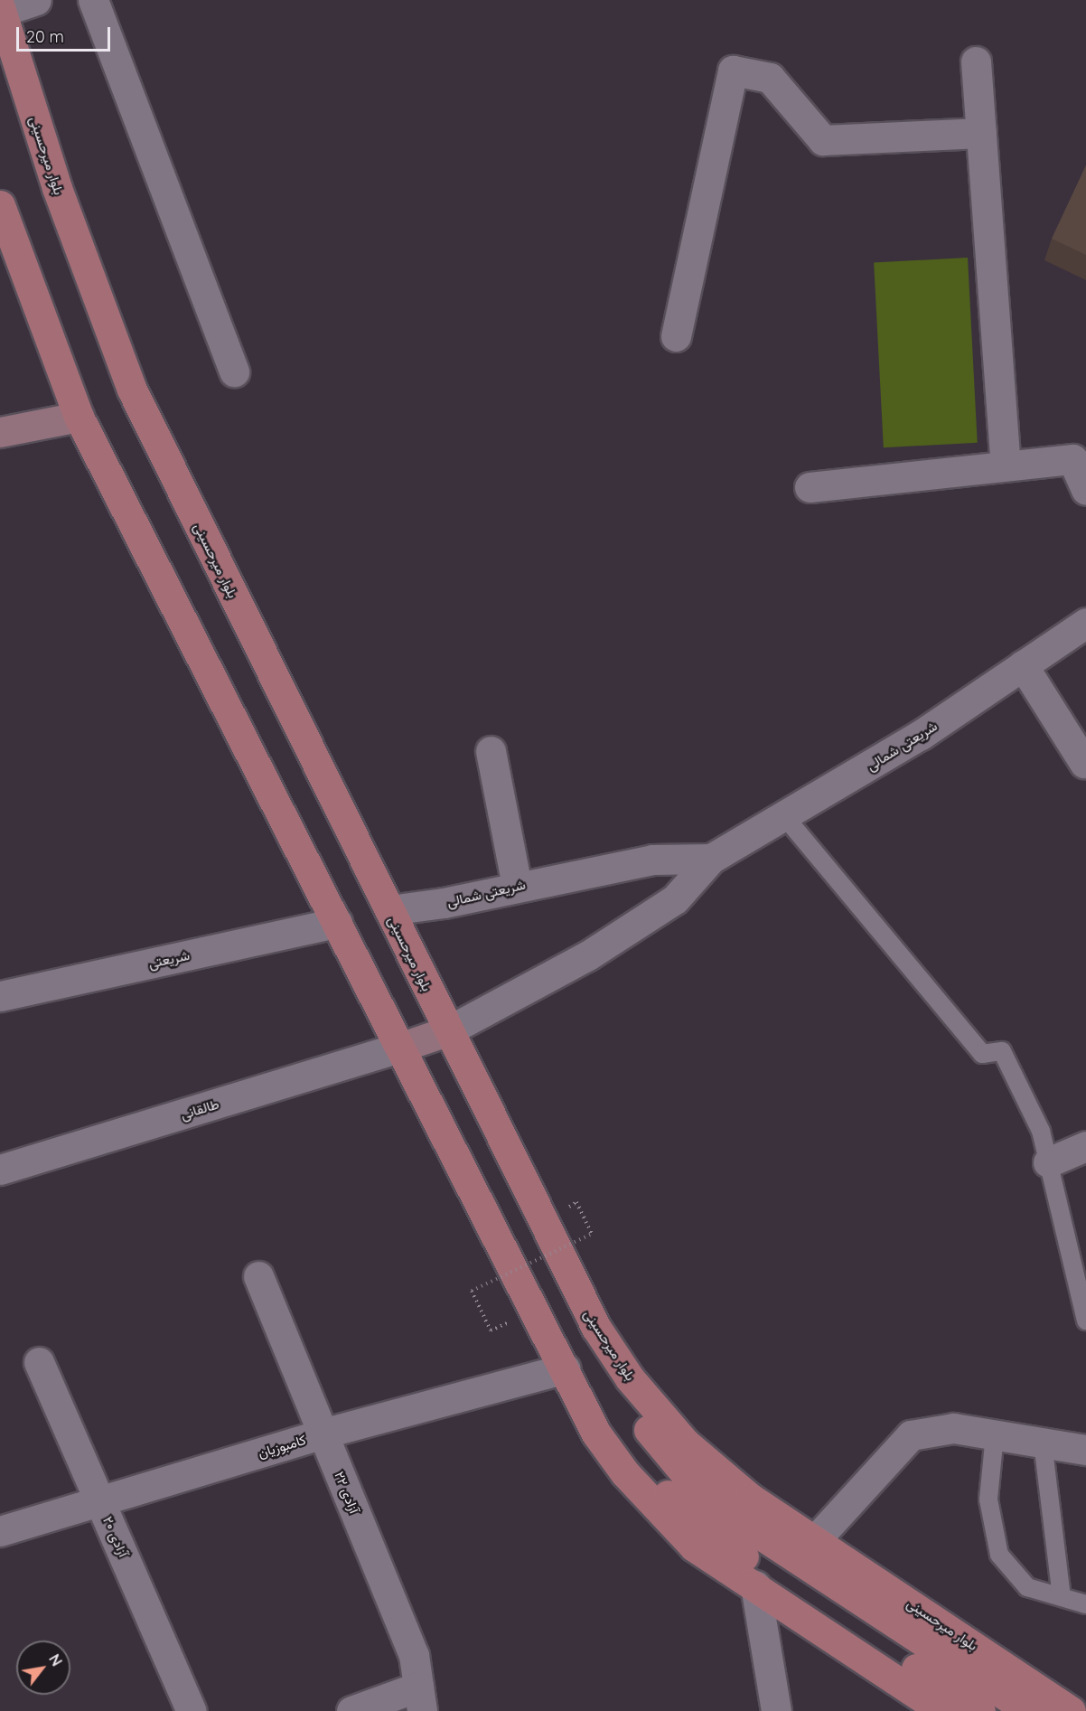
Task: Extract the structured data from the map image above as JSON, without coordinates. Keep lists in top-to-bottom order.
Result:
{
  "streets": {
    "main road": ["بلوار میرحسینی"],
    "street": [
      "شریعتی شمالی",
      "شریعتی",
      "طالقانی",
      "کامبوزیان",
      "آزادی ۲۲",
      "آزادی ۲۰"
    ]
  },
  "crossings": [
    ["بلوار میرحسینی", "شریعتی شمالی"],
    ["کامبوزیان", "آزادی ۲۲"],
    ["کامبوزیان", "آزادی ۲۰"]
  ],
  "scale_bar": "20 m",
  "north": "top right"
}
